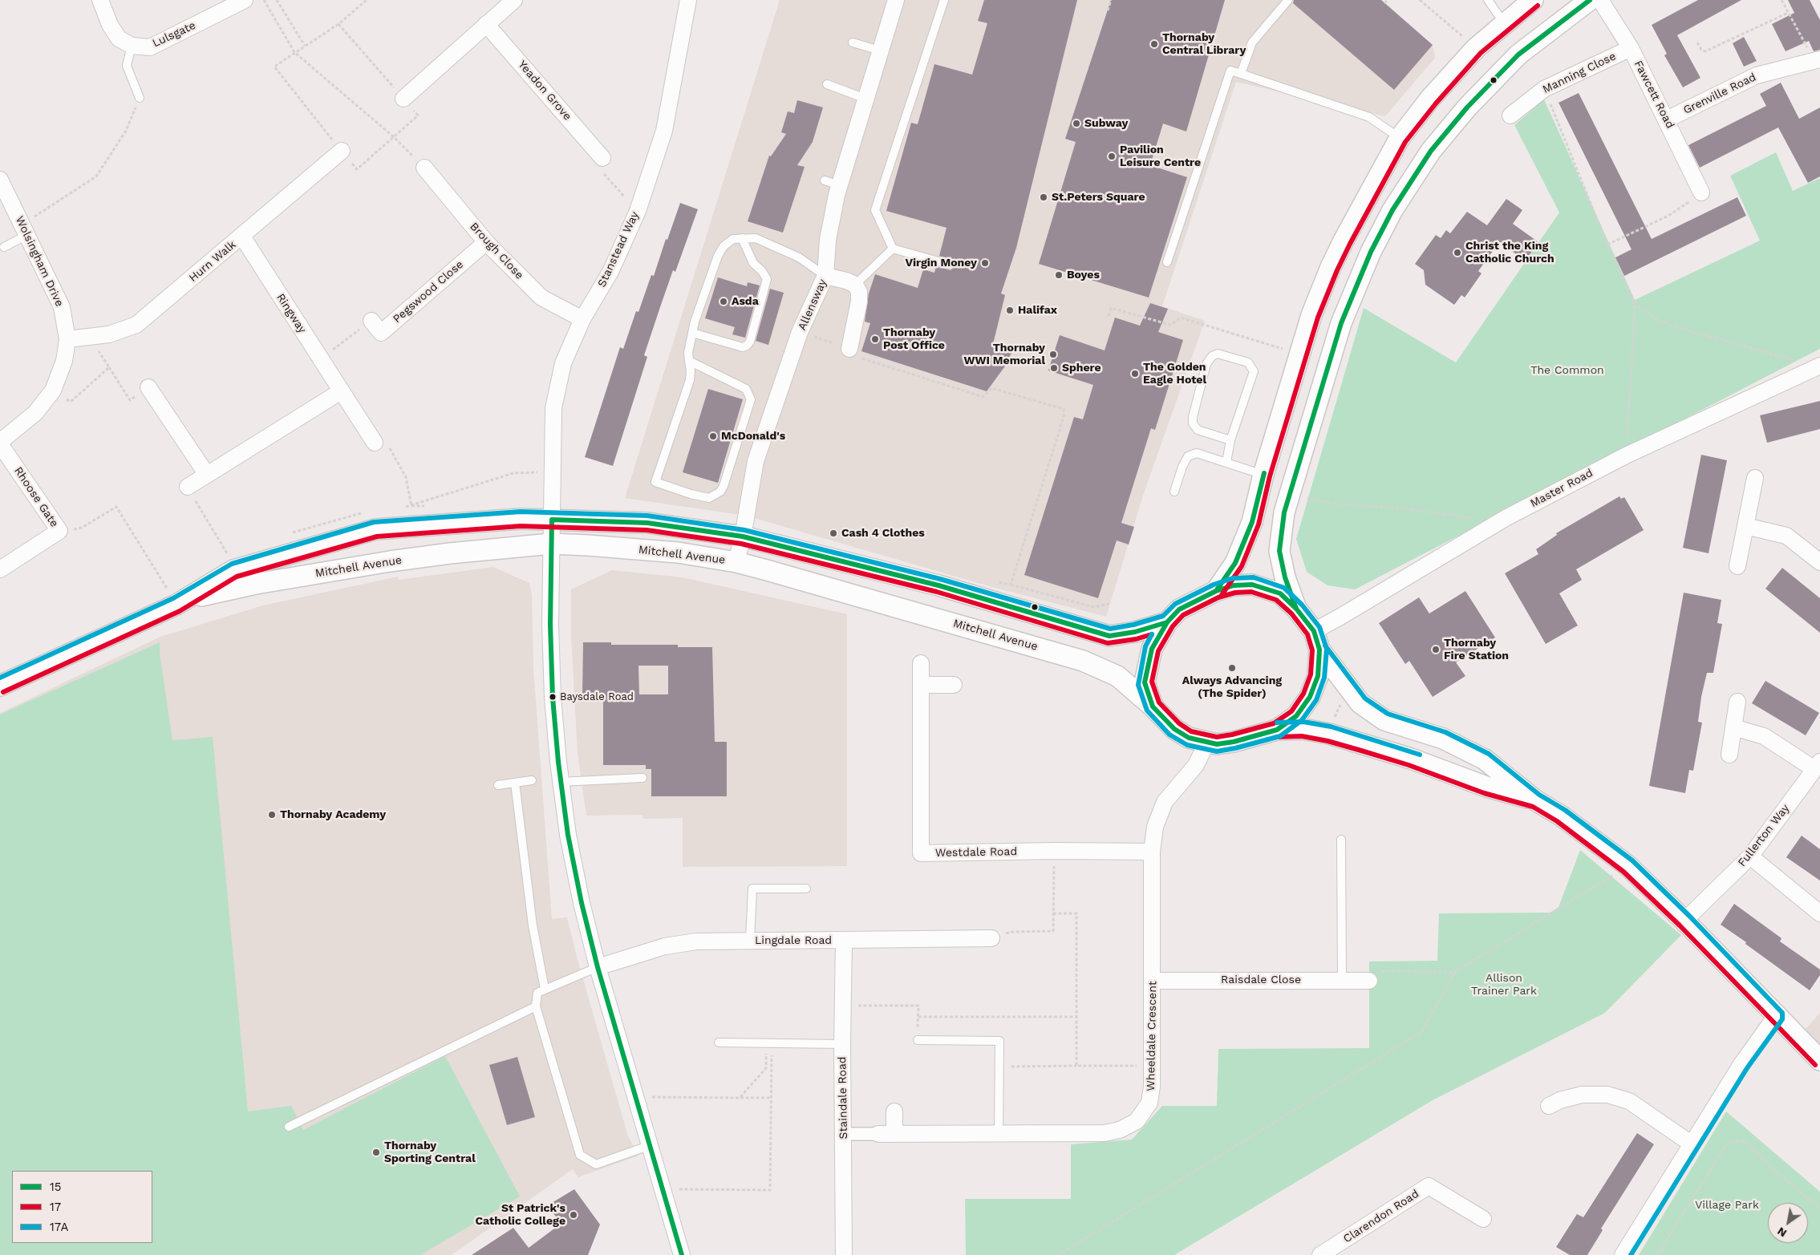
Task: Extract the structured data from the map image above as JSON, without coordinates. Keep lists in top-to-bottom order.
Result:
{
  "streets": {
    "street": [
      "Lulsgate",
      "Manning Close",
      "Yeadon Grove",
      "Grenville Road",
      "Fawcett Road",
      "Stanstead Way",
      "Brough Close",
      "Wolsingham Drive",
      "Hurn Walk",
      "Pegswood Close",
      "Allensway",
      "Ringway",
      "Master Road",
      "Rhoose Gate",
      "Mitchell Avenue",
      "Fullerton Way",
      "Westdale Road",
      "Lingdale Road",
      "Raisdale Close",
      "Wheeldale Crescent",
      "Staindale Road",
      "Clarendon Road"
    ]
  },
  "crossings": [
    ["Manning Close", "Fawcett Road"],
    ["Grenville Road", "Fawcett Road"],
    ["Stanstead Way", "Brough Close"],
    ["Stanstead Way", "Mitchell Avenue"],
    ["Brough Close", "Pegswood Close"],
    ["Wolsingham Drive", "Hurn Walk"],
    ["Wolsingham Drive", "Rhoose Gate"],
    ["Hurn Walk", "Ringway"],
    ["Allensway", "Mitchell Avenue"],
    ["Master Road", "Mitchell Avenue"],
    ["Mitchell Avenue", "Wheeldale Crescent"],
    ["Westdale Road", "Wheeldale Crescent"],
    ["Lingdale Road", "Staindale Road"],
    ["Raisdale Close", "Wheeldale Crescent"]
  ],
  "parks": ["The Common", "Allison Trainer Park", "Village Park"],
  "places": [
    "Thornaby Central Library",
    "Subway",
    "Pavilion Leisure Centre",
    "St.Peters Square",
    "Christ the King Catholic Church",
    "Virgin Money",
    "Boyes",
    "Asda",
    "Halifax",
    "Thornaby Post Office",
    "Thornaby WWI Memorial",
    "Sphere",
    "The Golden Eagle Hotel",
    "McDonald's",
    "Cash 4 Clothes",
    "Thornaby Fire Station",
    "Always Advancing (The Spider)",
    "Baysdale Road",
    "Thornaby Academy",
    "Thornaby Sporting Central",
    "St Patrick's Catholic College"
  ],
  "lines": ["transit line 15", "transit line 17", "transit line 17A"],
  "legend": ["15", "17", "17A"],
  "north": "bottom left"
}
